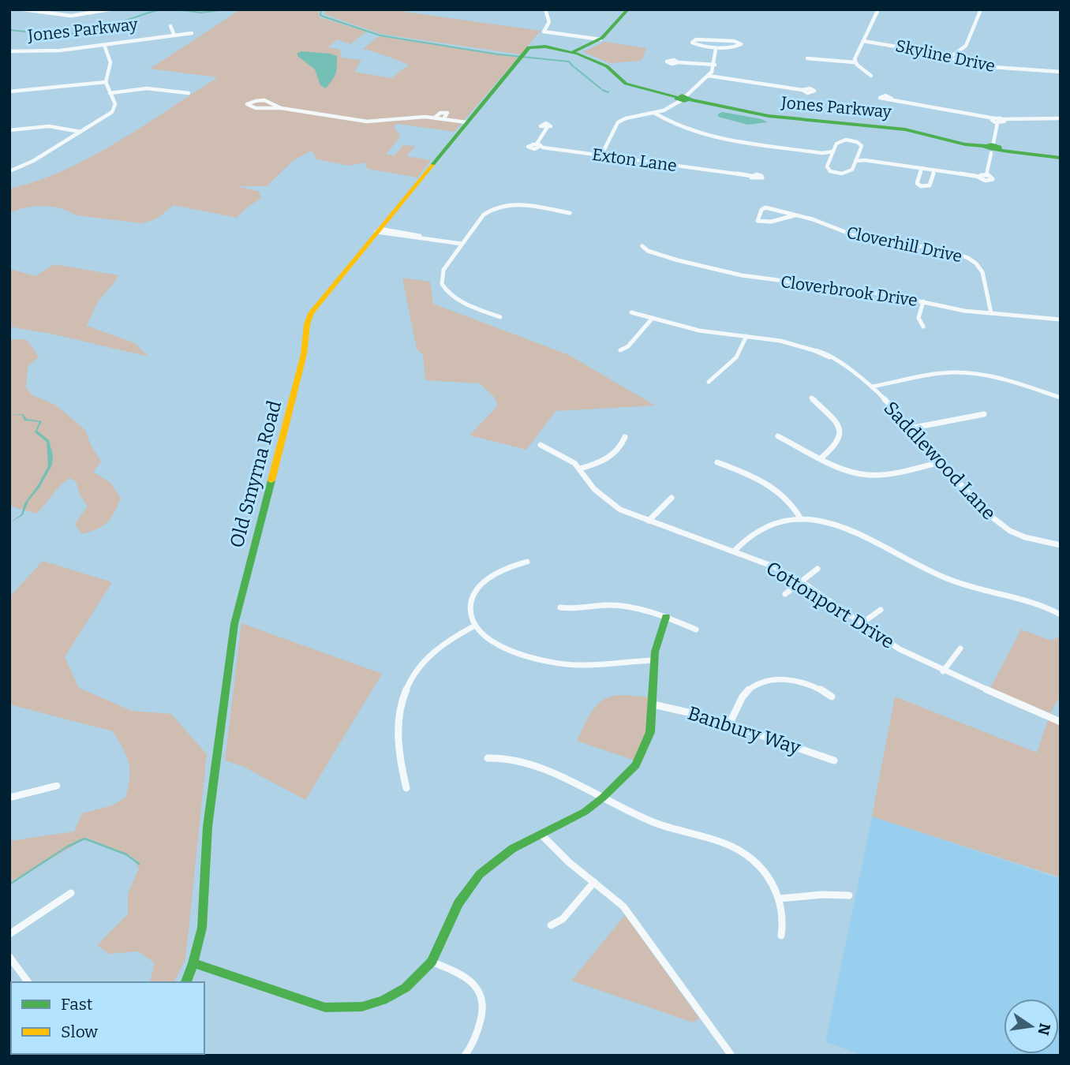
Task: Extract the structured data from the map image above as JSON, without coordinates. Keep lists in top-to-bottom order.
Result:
{
  "streets": {
    "street": [
      "Jones Parkway",
      "Skyline Drive",
      "Exton Lane",
      "Cloverhill Drive",
      "Cloverbrook Drive",
      "Saddlewood Lane",
      "Old Smyrna Road",
      "Cottonport Drive",
      "Banbury Way"
    ]
  },
  "crossings": [
    ["Jones Parkway", "Old Smyrna Road"],
    ["Cloverhill Drive", "Cloverbrook Drive"]
  ],
  "legend": ["Fast", "Slow"],
  "north": "right"
}
